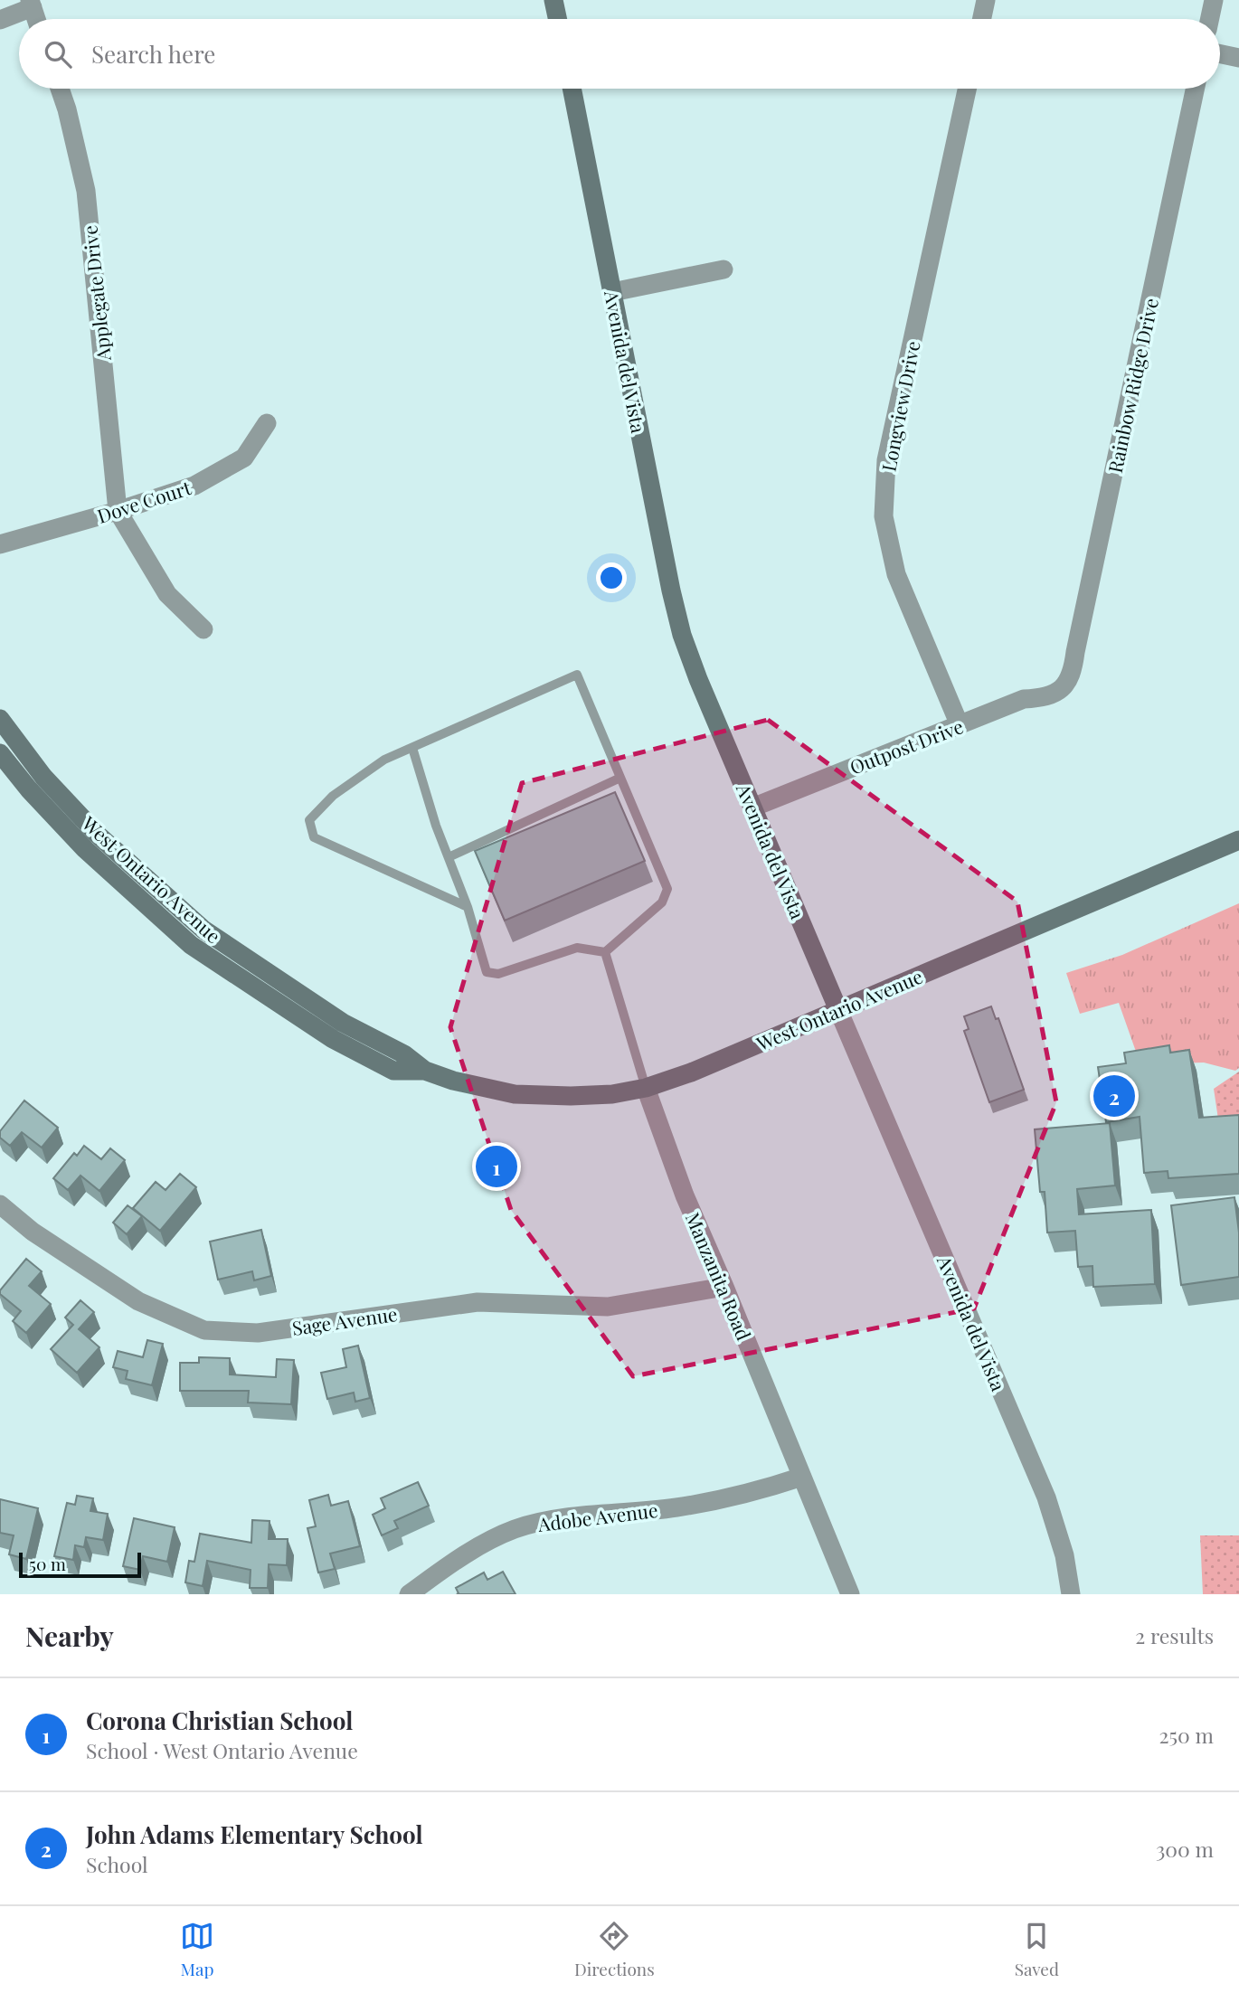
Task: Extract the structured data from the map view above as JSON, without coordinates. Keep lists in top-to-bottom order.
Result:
{
  "streets": {
    "main road": ["Avenida del Vista", "West Ontario Avenue"],
    "street": [
      "Applegate Drive",
      "Rainbow Ridge Drive",
      "Longview Drive",
      "Dove Court",
      "Outpost Drive",
      "Manzanita Road",
      "Sage Avenue",
      "Adobe Avenue"
    ]
  },
  "crossings": [
    ["Applegate Drive", "Dove Court"],
    ["Avenida del Vista", "Outpost Drive"],
    ["Avenida del Vista", "West Ontario Avenue"],
    ["Rainbow Ridge Drive", "Outpost Drive"],
    ["Longview Drive", "Outpost Drive"],
    ["West Ontario Avenue", "Manzanita Road"],
    ["Manzanita Road", "Sage Avenue"],
    ["Manzanita Road", "Adobe Avenue"]
  ],
  "scale_bar": "50 m",
  "page": {
    "search": "Search here",
    "pins": ["2", "1"],
    "scale": "50 m",
    "heading": ["Nearby", "2 results"],
    "list": [
      {
        "mark": "1",
        "name": "Corona Christian School",
        "note": "School · West Ontario Avenue",
        "value": "250 m"
      },
      {
        "mark": "2",
        "name": "John Adams Elementary School",
        "note": "School",
        "value": "300 m"
      }
    ],
    "nav": ["Map", "Directions", "Saved"]
  }
}
